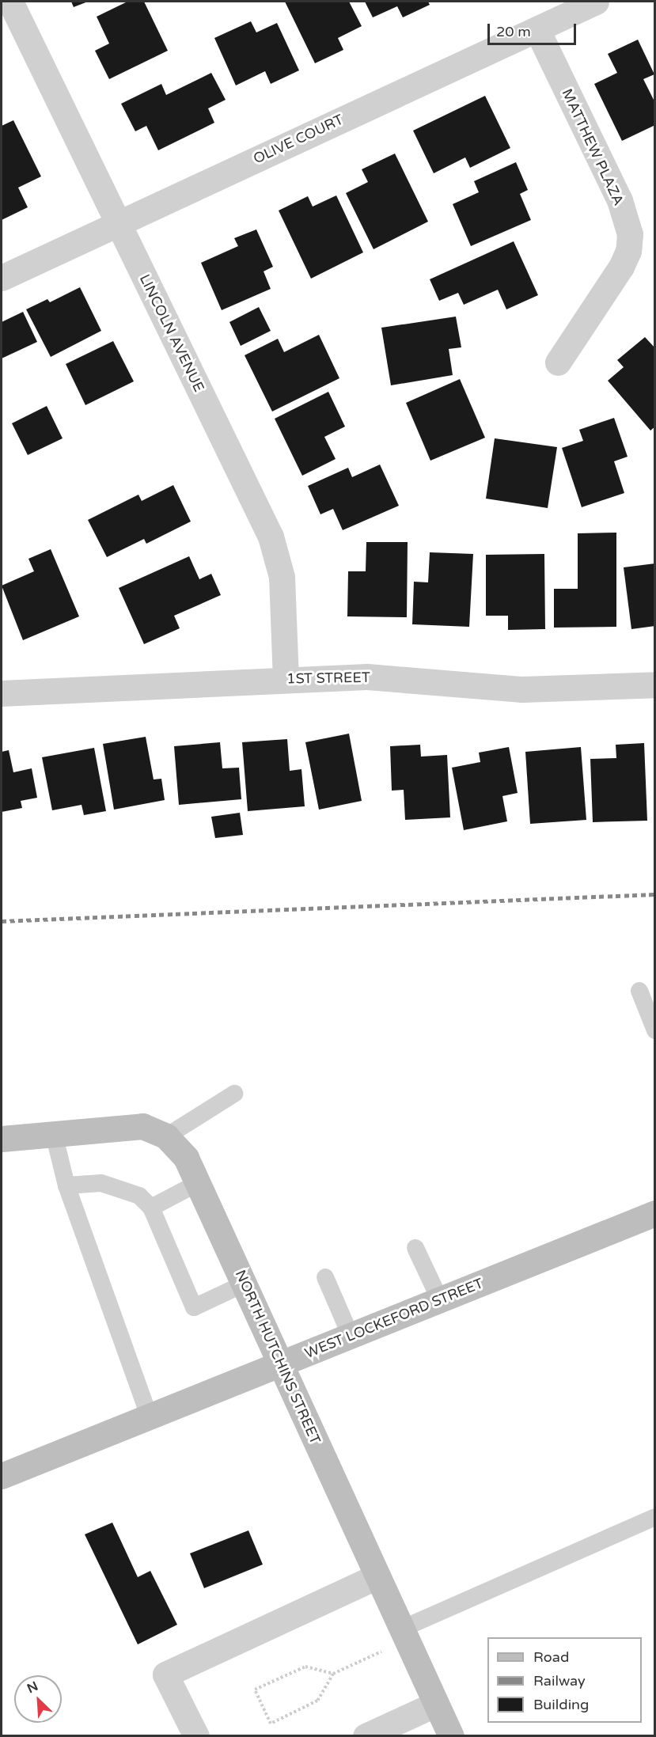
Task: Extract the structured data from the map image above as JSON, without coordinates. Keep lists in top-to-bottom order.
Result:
{
  "streets": {
    "street": [
      "OLIVE COURT",
      "MATTHEW PLAZA",
      "LINCOLN AVENUE",
      "1ST STREET",
      "WEST LOCKEFORD STREET",
      "NORTH HUTCHINS STREET"
    ]
  },
  "crossings": [
    ["OLIVE COURT", "MATTHEW PLAZA"],
    ["OLIVE COURT", "LINCOLN AVENUE"],
    ["LINCOLN AVENUE", "1ST STREET"],
    ["WEST LOCKEFORD STREET", "NORTH HUTCHINS STREET"]
  ],
  "legend": ["Road", "Railway", "Building"],
  "scale_bar": "20 m",
  "north": "top left"
}
